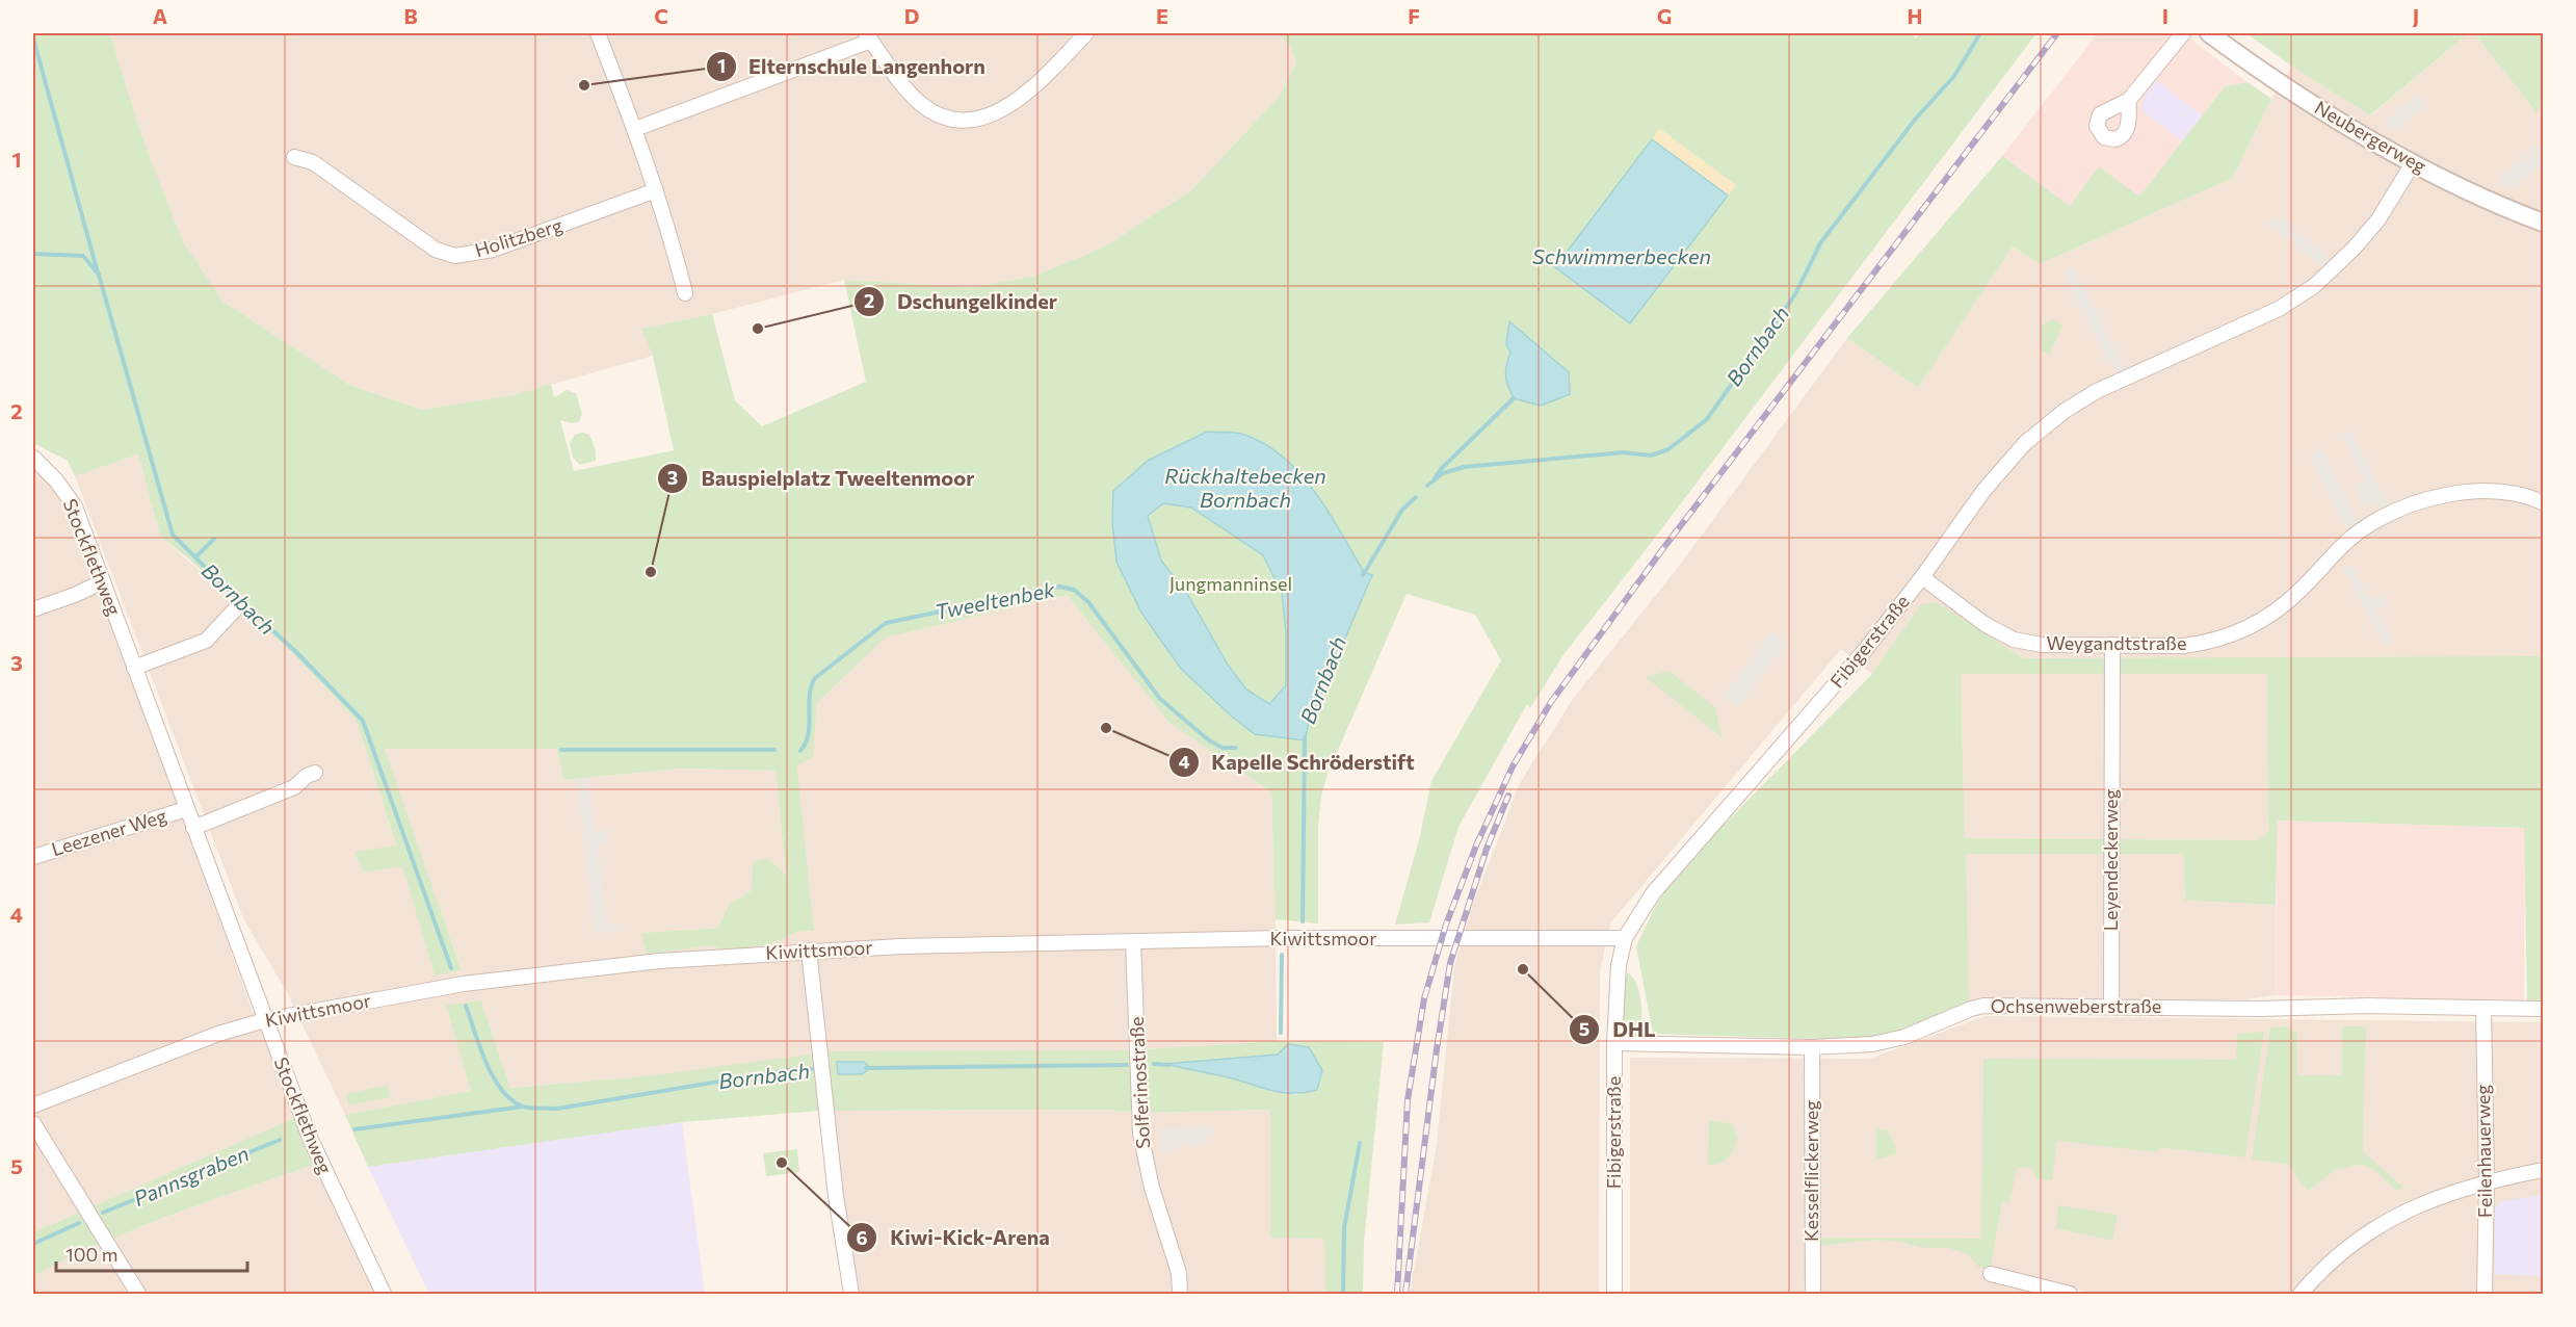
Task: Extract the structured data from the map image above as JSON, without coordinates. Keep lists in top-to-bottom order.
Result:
{
  "streets": {
    "street": [
      "Neubergerweg",
      "Holitzberg",
      "Stockflethweg",
      "Fibigerstraße",
      "Weygandtstraße",
      "Leezener Weg",
      "Leyendeckerweg",
      "Kiwittsmoor",
      "Ochsenweberstraße",
      "Solferinostraße",
      "Feilenhauerweg",
      "Kesselflickerweg"
    ]
  },
  "crossings": [
    ["Neubergerweg", "Fibigerstraße"],
    ["Stockflethweg", "Leezener Weg"],
    ["Stockflethweg", "Kiwittsmoor"],
    ["Fibigerstraße", "Weygandtstraße"],
    ["Fibigerstraße", "Kiwittsmoor"],
    ["Fibigerstraße", "Ochsenweberstraße"],
    ["Weygandtstraße", "Leyendeckerweg"],
    ["Leyendeckerweg", "Ochsenweberstraße"],
    ["Kiwittsmoor", "Solferinostraße"],
    ["Ochsenweberstraße", "Feilenhauerweg"],
    ["Ochsenweberstraße", "Kesselflickerweg"]
  ],
  "water": [
    "Schwimmerbecken",
    "Bornbach",
    "Rückhaltebecken Bornbach",
    "Tweeltenbek",
    "Pannsgraben"
  ],
  "parks": ["Jungmanninsel"],
  "places": [
    "Elternschule Langenhorn",
    "Dschungelkinder",
    "Bauspielplatz Tweeltenmoor",
    "Kapelle Schröderstift",
    "DHL",
    "Kiwi-Kick-Arena"
  ],
  "scale_bar": "100 m",
  "grid": {
    "columns": [
      "A",
      "B",
      "C",
      "D",
      "E",
      "F",
      "G",
      "H",
      "I",
      "J"
    ],
    "rows": [
      "1",
      "2",
      "3",
      "4",
      "5"
    ]
  }
}
